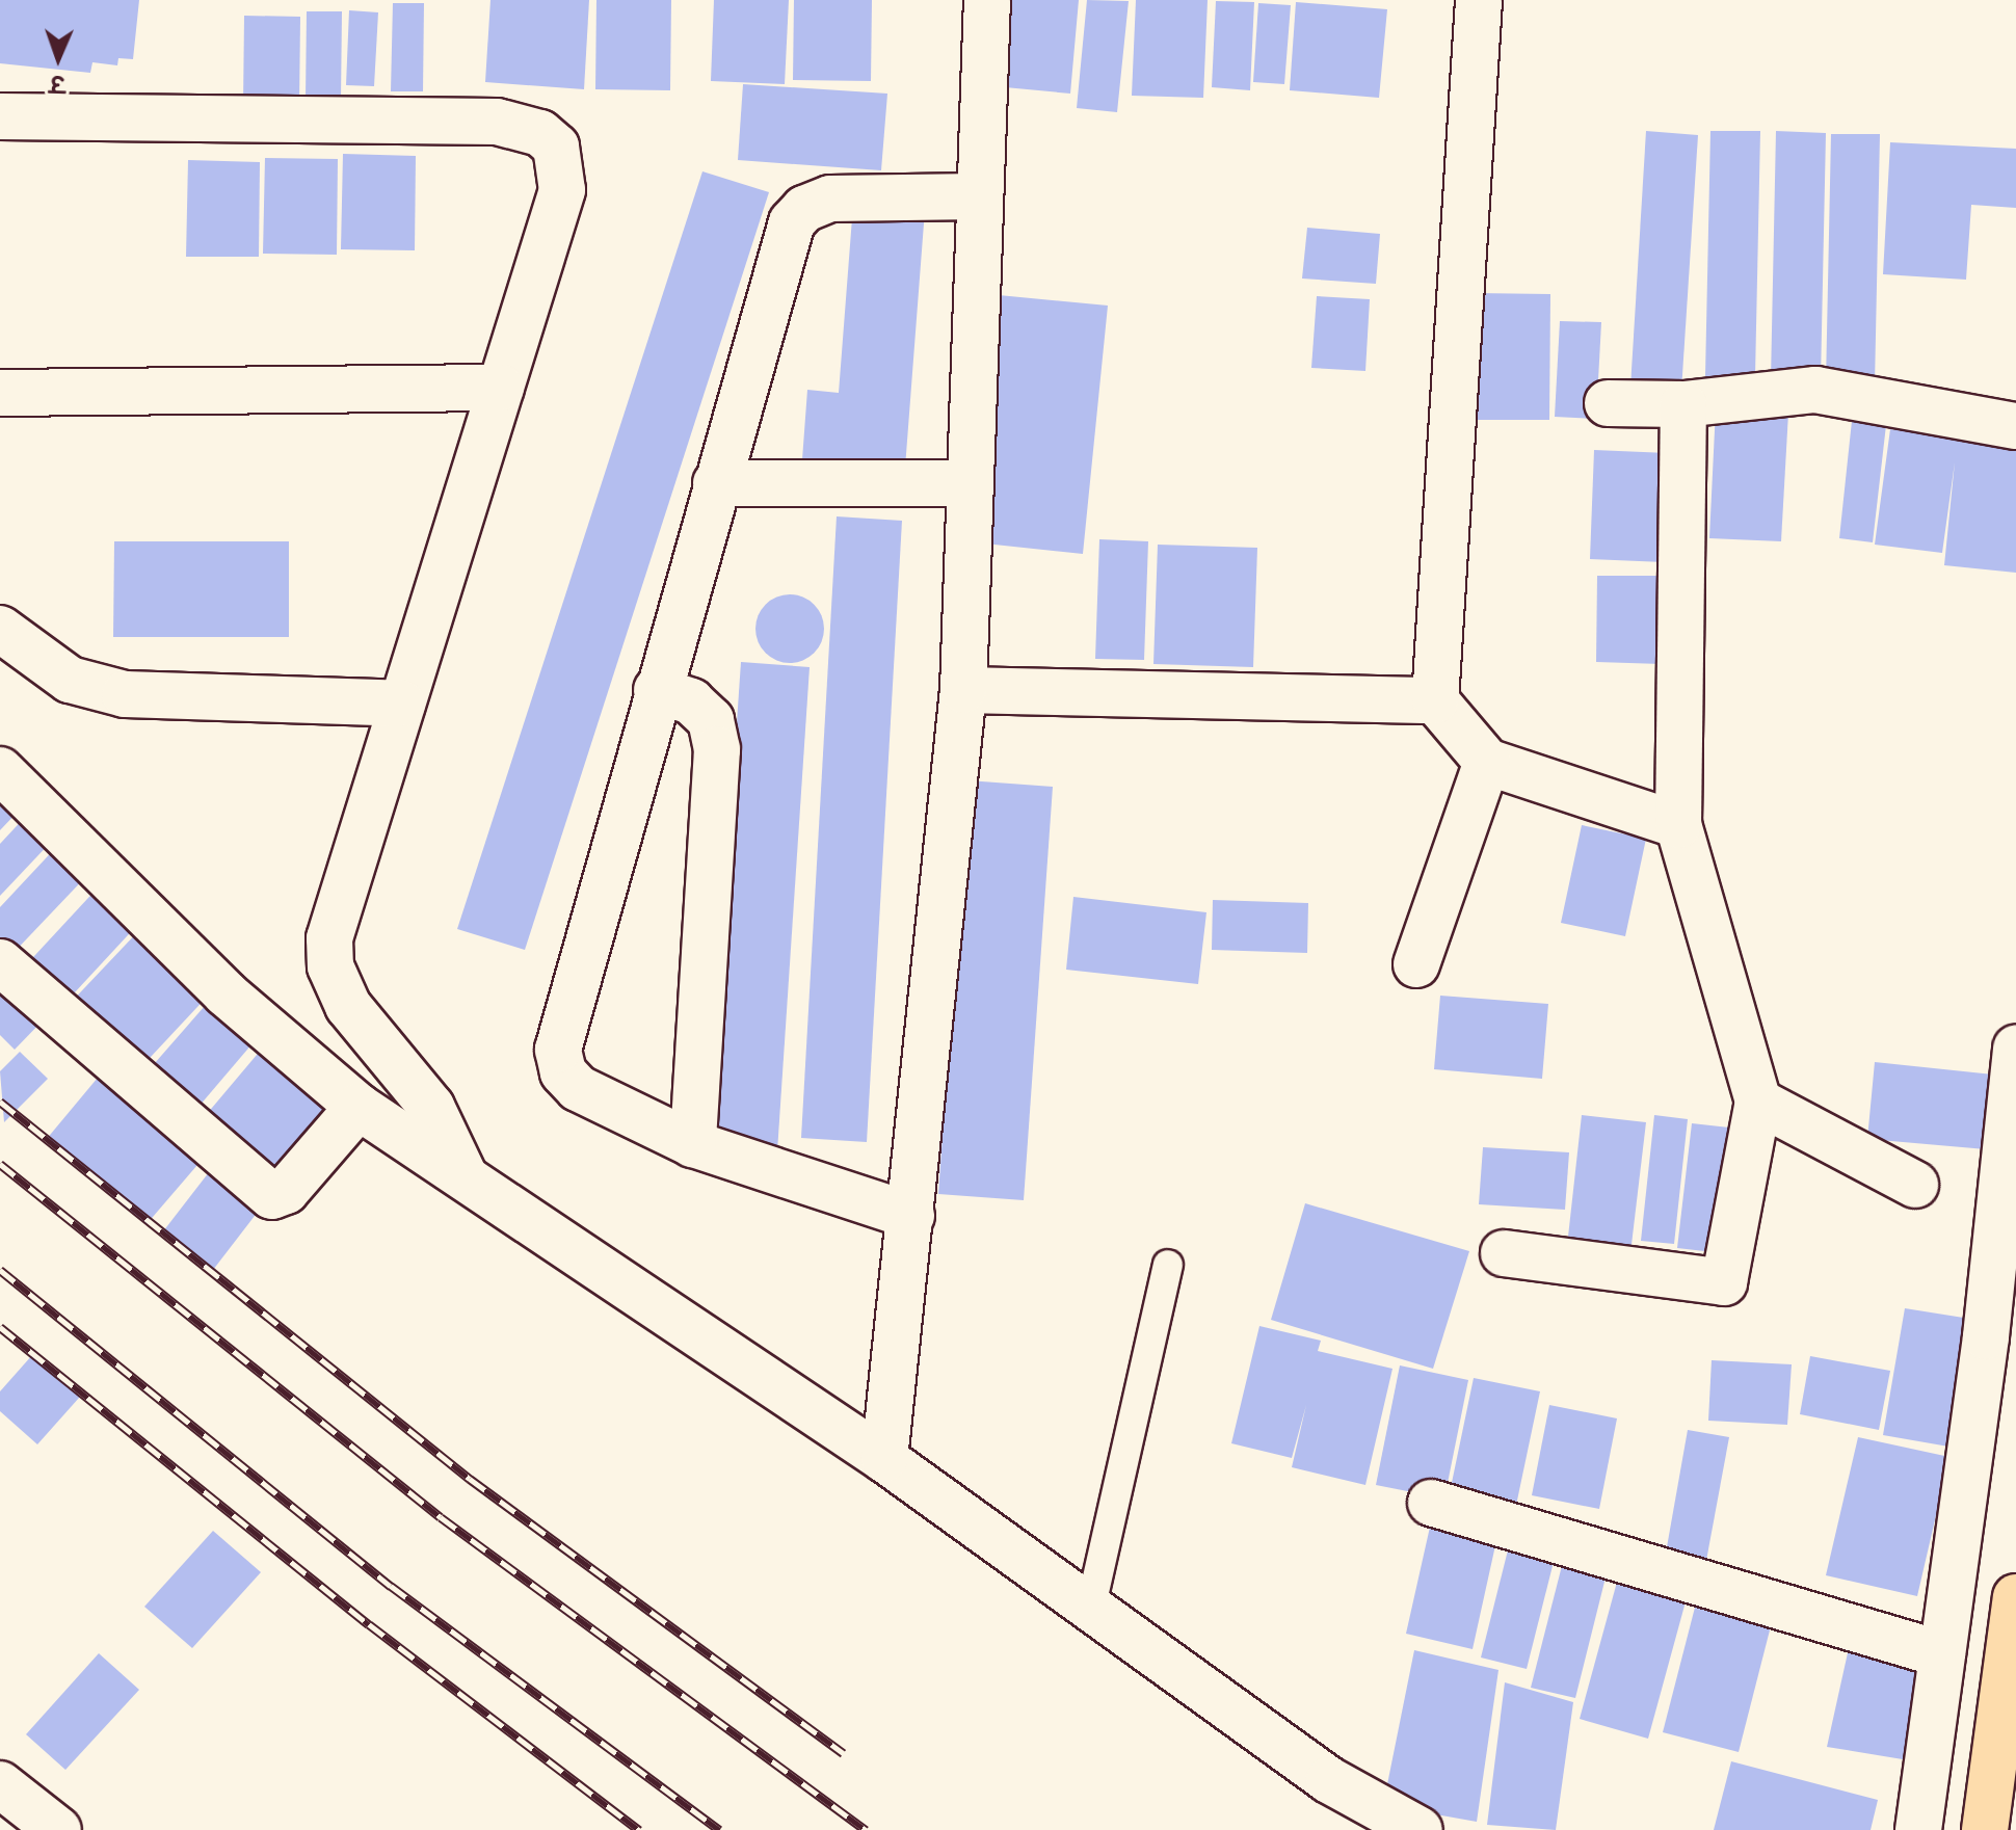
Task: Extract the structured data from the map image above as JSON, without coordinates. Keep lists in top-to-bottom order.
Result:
{
  "north": "bottom"
}
